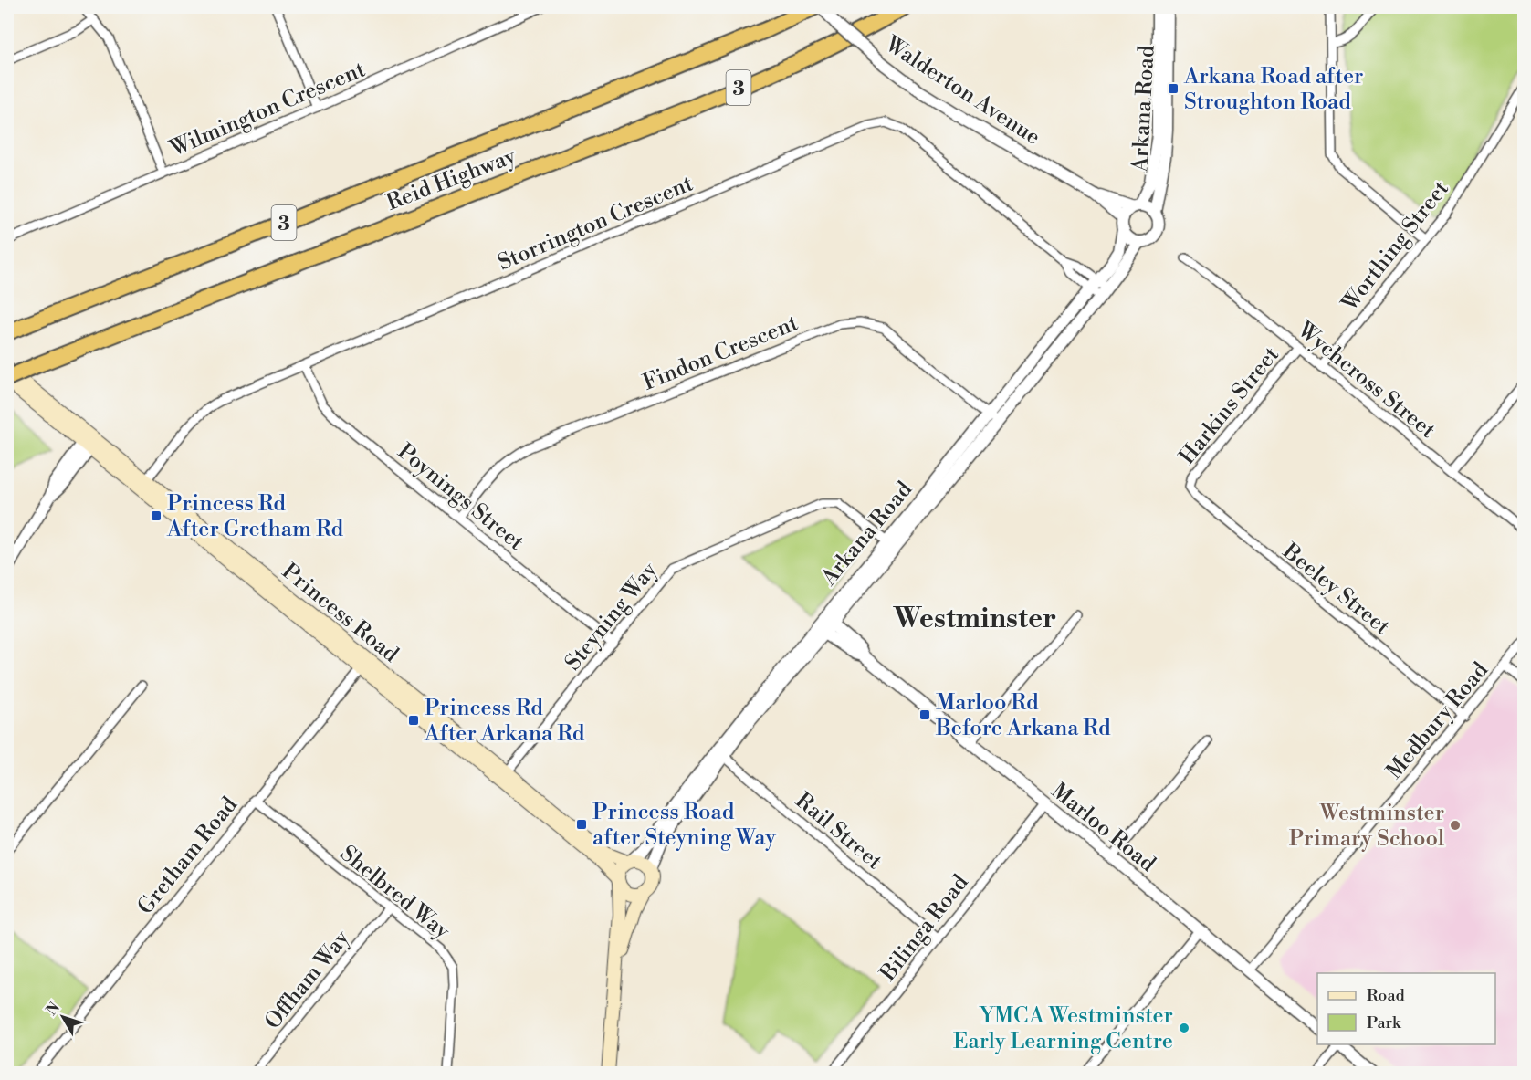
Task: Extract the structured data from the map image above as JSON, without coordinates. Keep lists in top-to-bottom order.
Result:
{
  "streets": {
    "highway": ["3", "Reid Highway"],
    "main road": ["Princess Road"],
    "street": [
      "Walderton Avenue",
      "Wilmington Crescent",
      "Arkana Road",
      "Storrington Crescent",
      "Worthing Street",
      "Findon Crescent",
      "Wychcross Street",
      "Harkins Street",
      "Poynings Street",
      "Beeley Street",
      "Steyning Way",
      "Medbury Road",
      "Marloo Road",
      "Rail Street",
      "Gretham Road",
      "Shelbred Way",
      "Bilinga Road",
      "Offham Way"
    ]
  },
  "crossings": [
    ["Walderton Avenue", "Arkana Road"],
    ["Arkana Road", "Storrington Crescent"],
    ["Arkana Road", "Findon Crescent"],
    ["Arkana Road", "Princess Road"],
    ["Arkana Road", "Steyning Way"],
    ["Arkana Road", "Marloo Road"],
    ["Arkana Road", "Rail Street"],
    ["Reid Highway", "Princess Road"],
    ["Storrington Crescent", "Poynings Street"],
    ["Storrington Crescent", "Princess Road"],
    ["Worthing Street", "Wychcross Street"],
    ["Findon Crescent", "Poynings Street"],
    ["Wychcross Street", "Harkins Street"],
    ["Harkins Street", "Beeley Street"],
    ["Poynings Street", "Steyning Way"],
    ["Beeley Street", "Medbury Road"],
    ["Princess Road", "Steyning Way"],
    ["Princess Road", "Gretham Road"],
    ["Medbury Road", "Marloo Road"],
    ["Marloo Road", "Bilinga Road"],
    ["Rail Street", "Bilinga Road"],
    ["Gretham Road", "Shelbred Way"],
    ["Shelbred Way", "Offham Way"]
  ],
  "districts": ["Westminster"],
  "places": {
    "transit": [
      "Arkana Road after Stroughton Road",
      "Princess Rd After Gretham Rd",
      "Marloo Rd Before Arkana Rd",
      "Princess Rd After Arkana Rd",
      "Princess Road after Steyning Way"
    ],
    "other": ["Westminster Primary School", "YMCA Westminster Early Learning Centre"]
  },
  "legend": ["Road", "Park"],
  "north": "top left"
}
